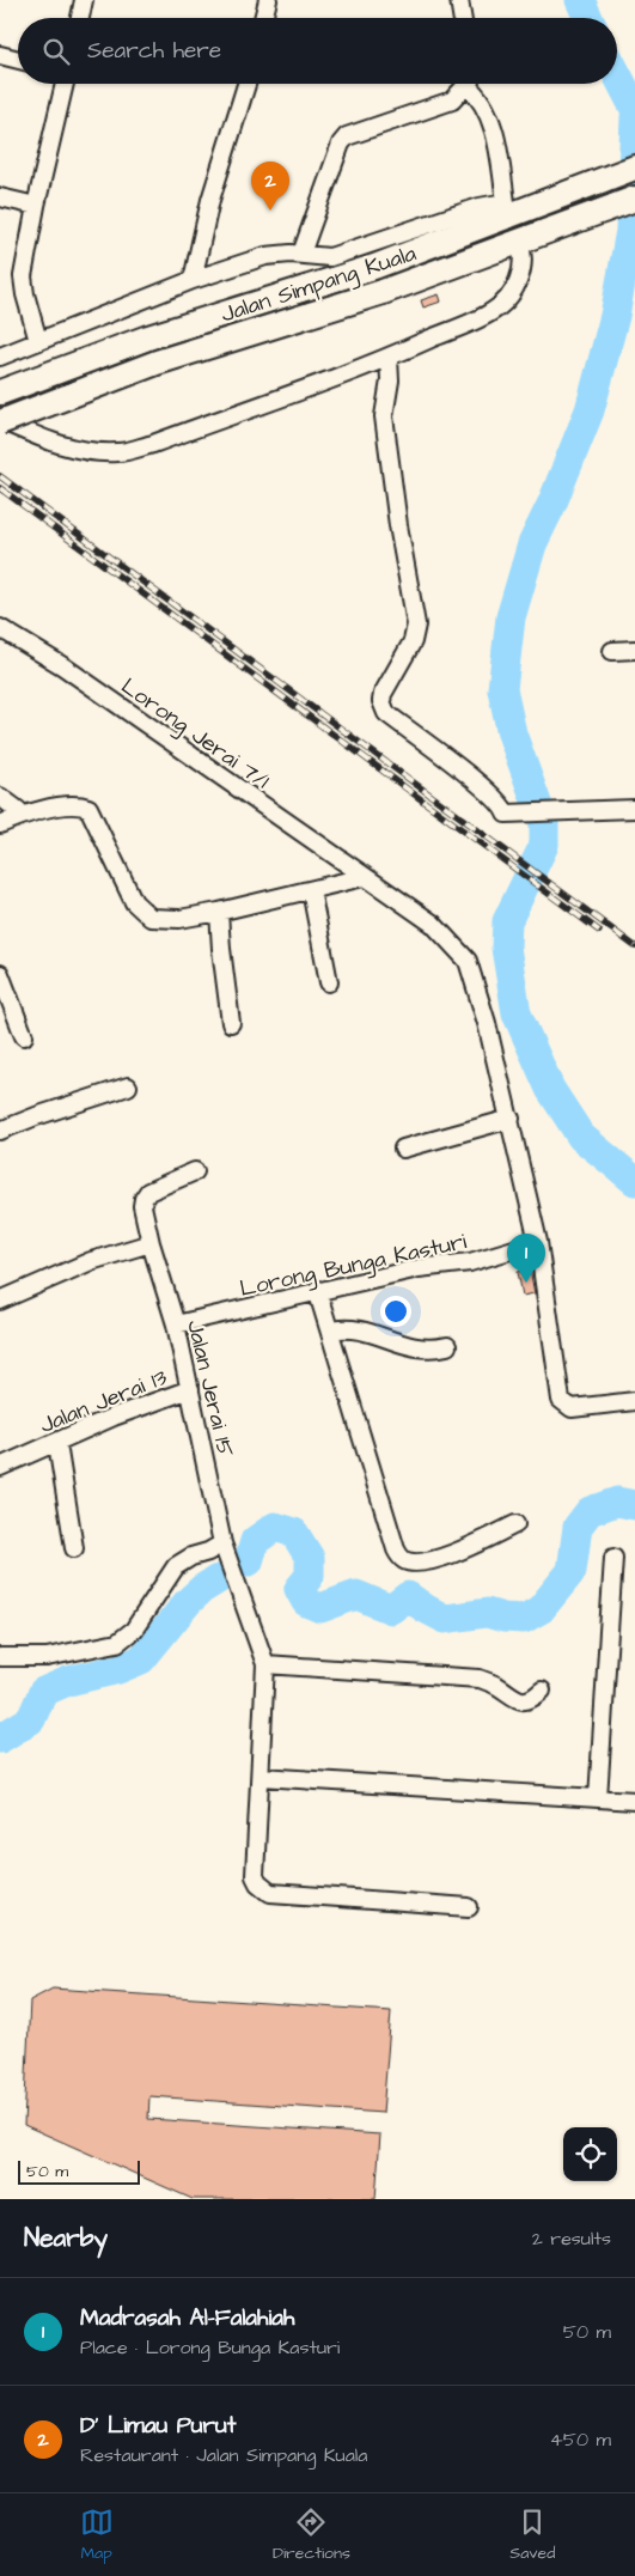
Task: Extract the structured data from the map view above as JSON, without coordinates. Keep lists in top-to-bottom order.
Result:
{
  "streets": {
    "main road": ["Jalan Simpang Kuala"],
    "street": [
      "Lorong Jerai 7/1",
      "Lorong Bunga Kasturi",
      "Jalan Jerai 15",
      "Jalan Jerai 13"
    ]
  },
  "crossings": [
    ["Lorong Jerai 7/1", "Lorong Bunga Kasturi"],
    ["Lorong Bunga Kasturi", "Jalan Jerai 15"],
    ["Jalan Jerai 15", "Jalan Jerai 13"]
  ],
  "scale_bar": "50 m",
  "page": {
    "search": "Search here",
    "pins": ["2", "1"],
    "scale": "50 m",
    "heading": ["Nearby", "2 results"],
    "list": [
      {
        "mark": "1",
        "name": "Madrasah Al-Falahiah",
        "note": "Place · Lorong Bunga Kasturi",
        "value": "50 m"
      },
      {
        "mark": "2",
        "name": "D' Limau Purut",
        "note": "Restaurant · Jalan Simpang Kuala",
        "value": "450 m"
      }
    ],
    "nav": ["Map", "Directions", "Saved"]
  }
}
